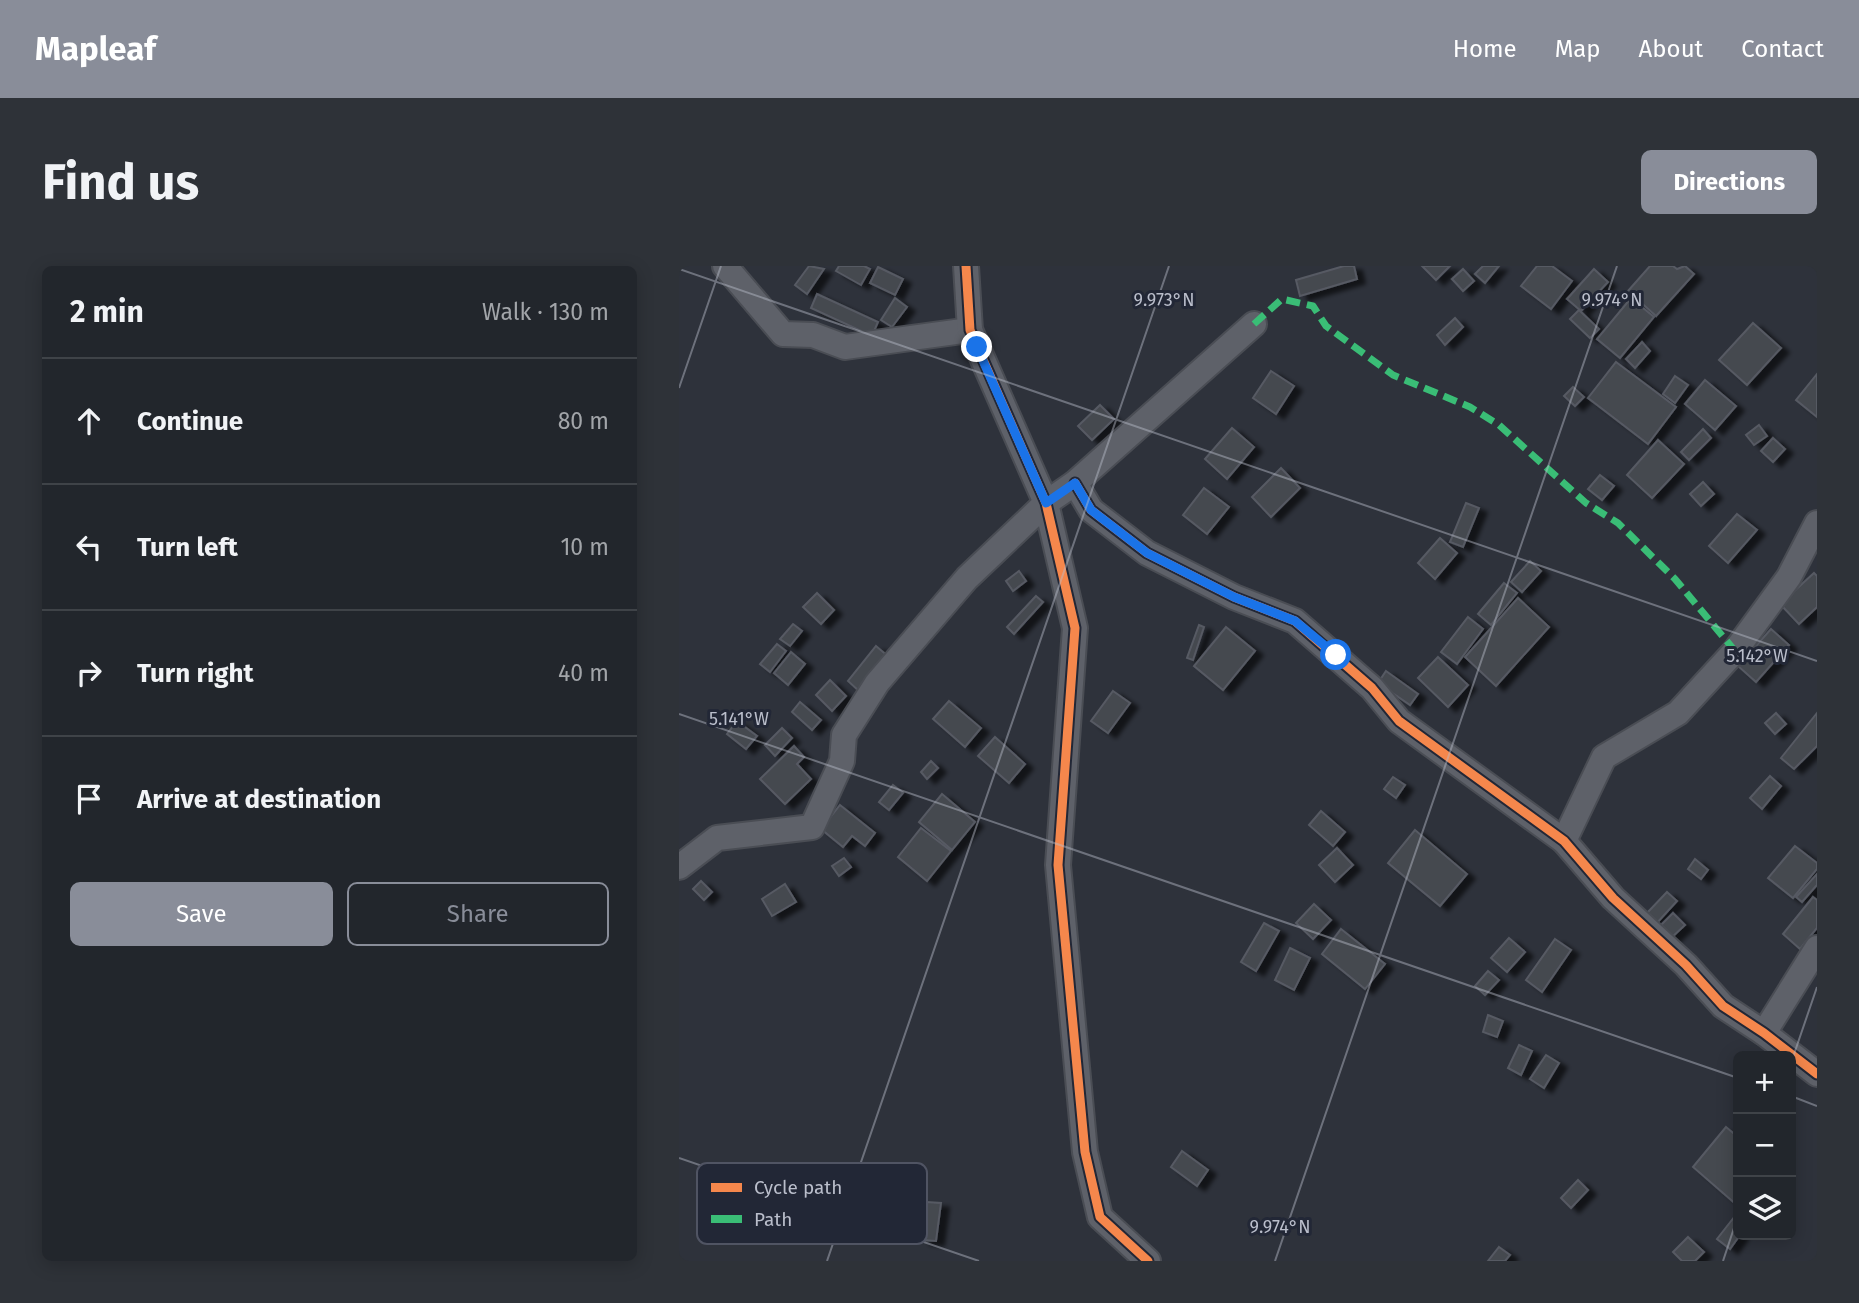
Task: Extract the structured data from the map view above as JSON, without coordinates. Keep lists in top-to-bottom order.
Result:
{
  "legend": ["Cycle path", "Path"],
  "page": {
    "header": "Mapleaf",
    "nav": [
      "Home",
      "Map",
      "About",
      "Contact"
    ],
    "buttons": [
      "Directions",
      ["Save", "Share"]
    ],
    "title": "Find us",
    "heading": ["2 min", "Walk · 130 m"],
    "list": [
      ["Continue", "80 m"],
      ["Turn left", "10 m"],
      ["Turn right", "40 m"],
      "Arrive at destination"
    ],
    "map_buttons": ["+", "−"]
  },
  "coordinates": [
    "9.973°N",
    "9.974°N",
    "5.142°W",
    "5.141°W"
  ]
}
